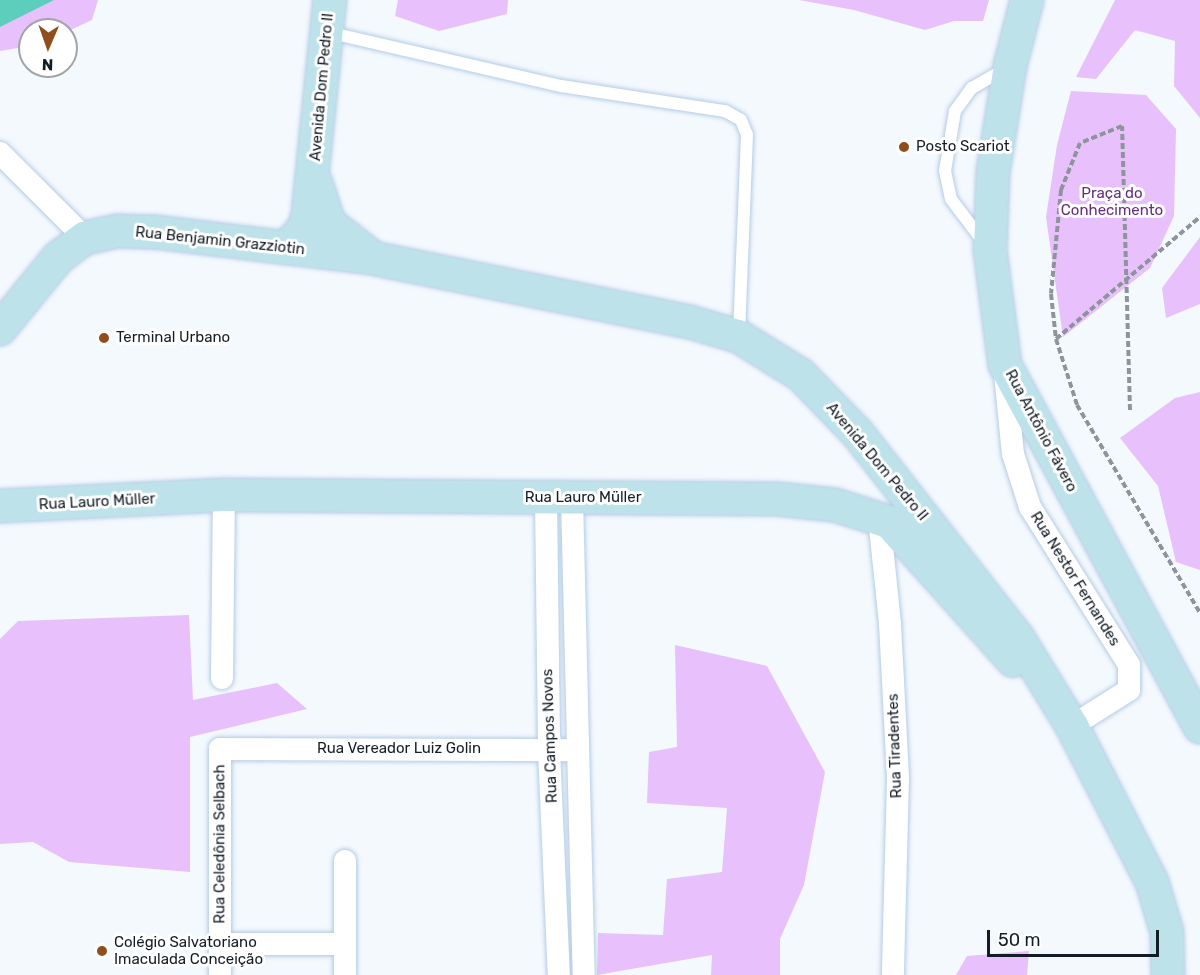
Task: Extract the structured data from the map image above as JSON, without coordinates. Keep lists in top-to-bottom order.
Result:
{
  "streets": {
    "main road": [
      "Avenida Dom Pedro II",
      "Rua Benjamin Grazziotin",
      "Rua Antônio Fávero",
      "Rua Lauro Müller"
    ],
    "street": [
      "Rua Nestor Fernandes",
      "Rua Campos Novos",
      "Rua Tiradentes",
      "Rua Vereador Luiz Golin",
      "Rua Celedônia Selbach"
    ]
  },
  "crossings": [
    ["Avenida Dom Pedro II", "Rua Benjamin Grazziotin"],
    ["Avenida Dom Pedro II", "Rua Lauro Müller"],
    ["Avenida Dom Pedro II", "Rua Nestor Fernandes"],
    ["Rua Antônio Fávero", "Rua Nestor Fernandes"],
    ["Rua Lauro Müller", "Rua Nestor Fernandes"],
    ["Rua Lauro Müller", "Rua Campos Novos"],
    ["Rua Lauro Müller", "Rua Tiradentes"],
    ["Rua Campos Novos", "Rua Vereador Luiz Golin"],
    ["Rua Vereador Luiz Golin", "Rua Celedônia Selbach"]
  ],
  "parks": ["Praça do Conhecimento"],
  "places": ["Posto Scariot", "Terminal Urbano", "Colégio Salvatoriano Imaculada Conceição"],
  "scale_bar": "50 m",
  "north": "bottom"
}
